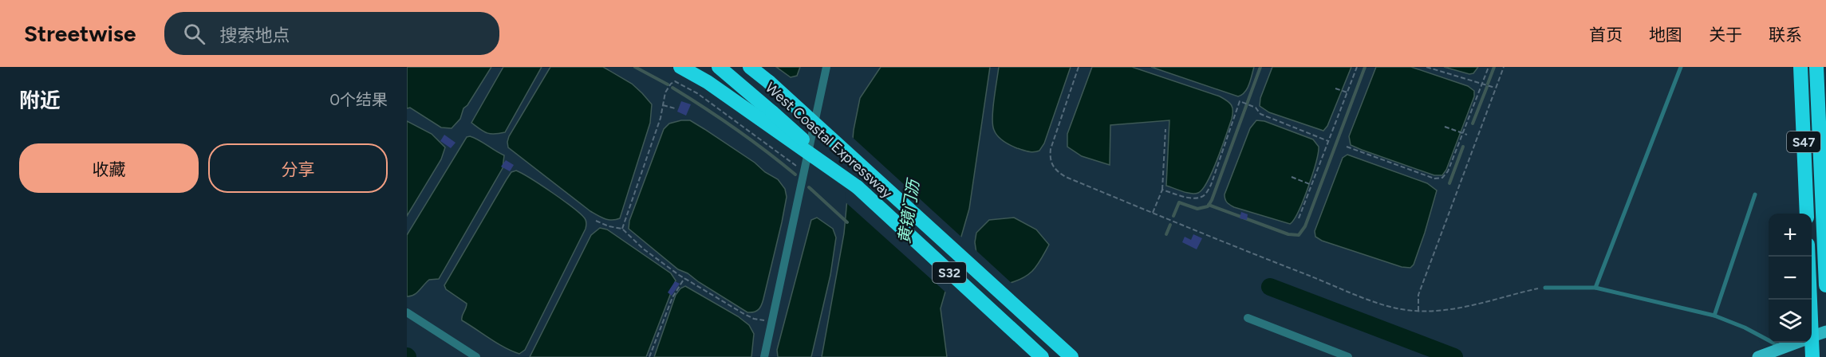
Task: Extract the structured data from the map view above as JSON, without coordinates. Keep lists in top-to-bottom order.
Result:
{
  "streets": {
    "highway": ["West Coastal Expressway", "S47", "S32"]
  },
  "water": ["黄镜门沥"],
  "page": {
    "header": "Streetwise",
    "search": "搜索地点",
    "nav": [
      "首页",
      "地图",
      "关于",
      "联系"
    ],
    "heading": ["附近", "0个结果"],
    "buttons": ["收藏", "分享"],
    "map_buttons": ["+", "−"]
  }
}
